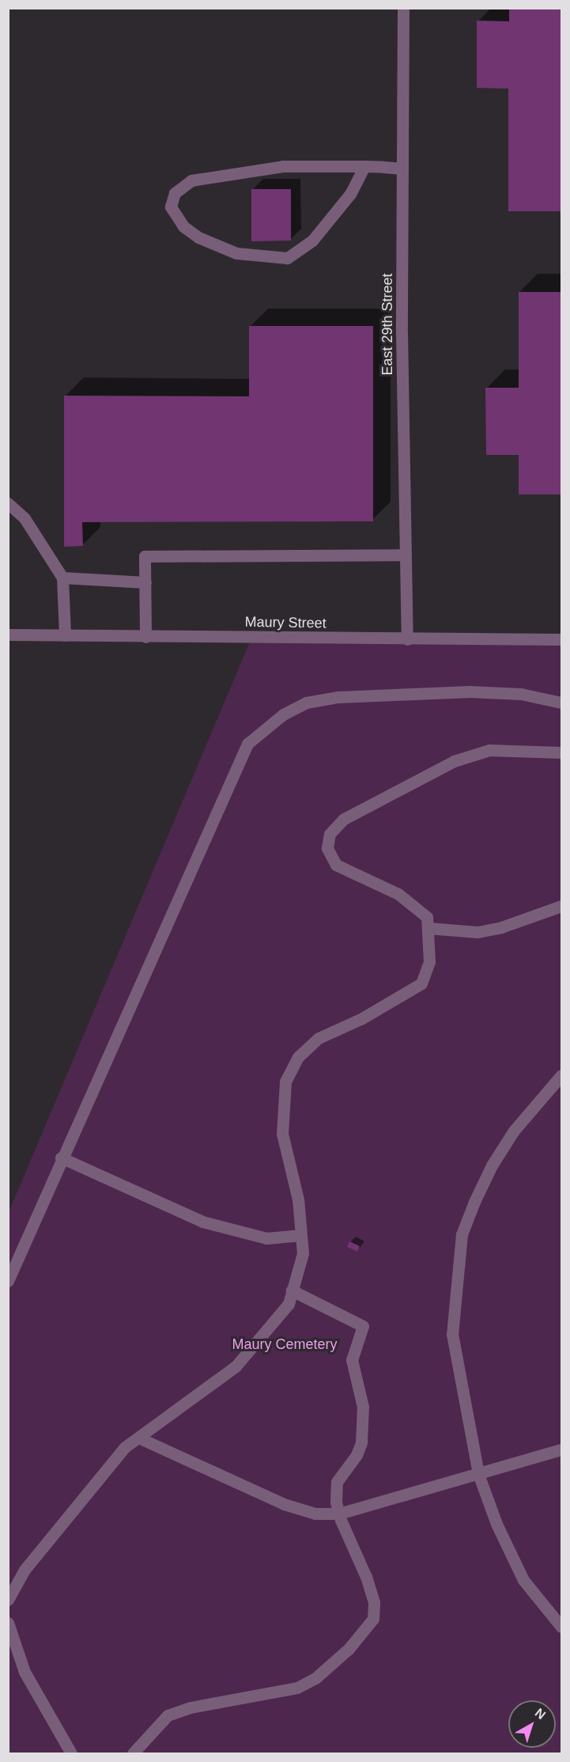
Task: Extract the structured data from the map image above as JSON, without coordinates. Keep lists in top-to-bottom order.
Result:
{
  "streets": {
    "street": ["East 29th Street", "Maury Street"]
  },
  "crossings": [
    ["East 29th Street", "Maury Street"]
  ],
  "parks": ["Maury Cemetery"],
  "north": "top right"
}
